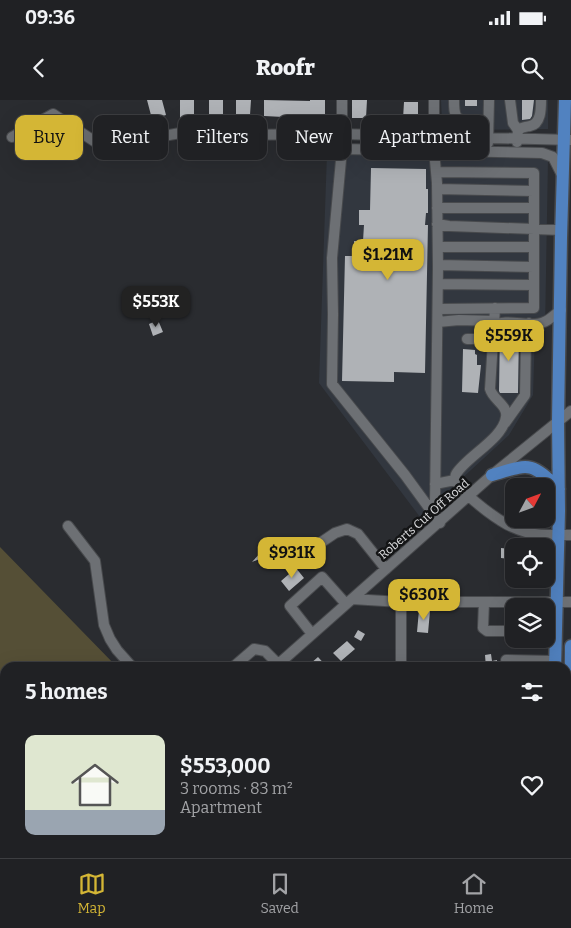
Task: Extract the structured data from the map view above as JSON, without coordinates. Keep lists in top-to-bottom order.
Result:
{
  "streets": {
    "street": ["Roberts Cut Off Road"]
  },
  "north": "top right",
  "page": {
    "status": "09:36",
    "header": "Roofr",
    "chip": [
      "Buy",
      "Rent",
      "Filters",
      "New",
      "Apartment"
    ],
    "price": [
      "$1.21M",
      "$553K",
      "$559K",
      "$931K",
      "$630K"
    ],
    "heading": "5 homes",
    "list": [
      {
        "name": "$553,000",
        "note": "3 rooms · 83 m² · Apartment"
      }
    ],
    "tabs": ["Map", "Saved", "Home"]
  }
}
